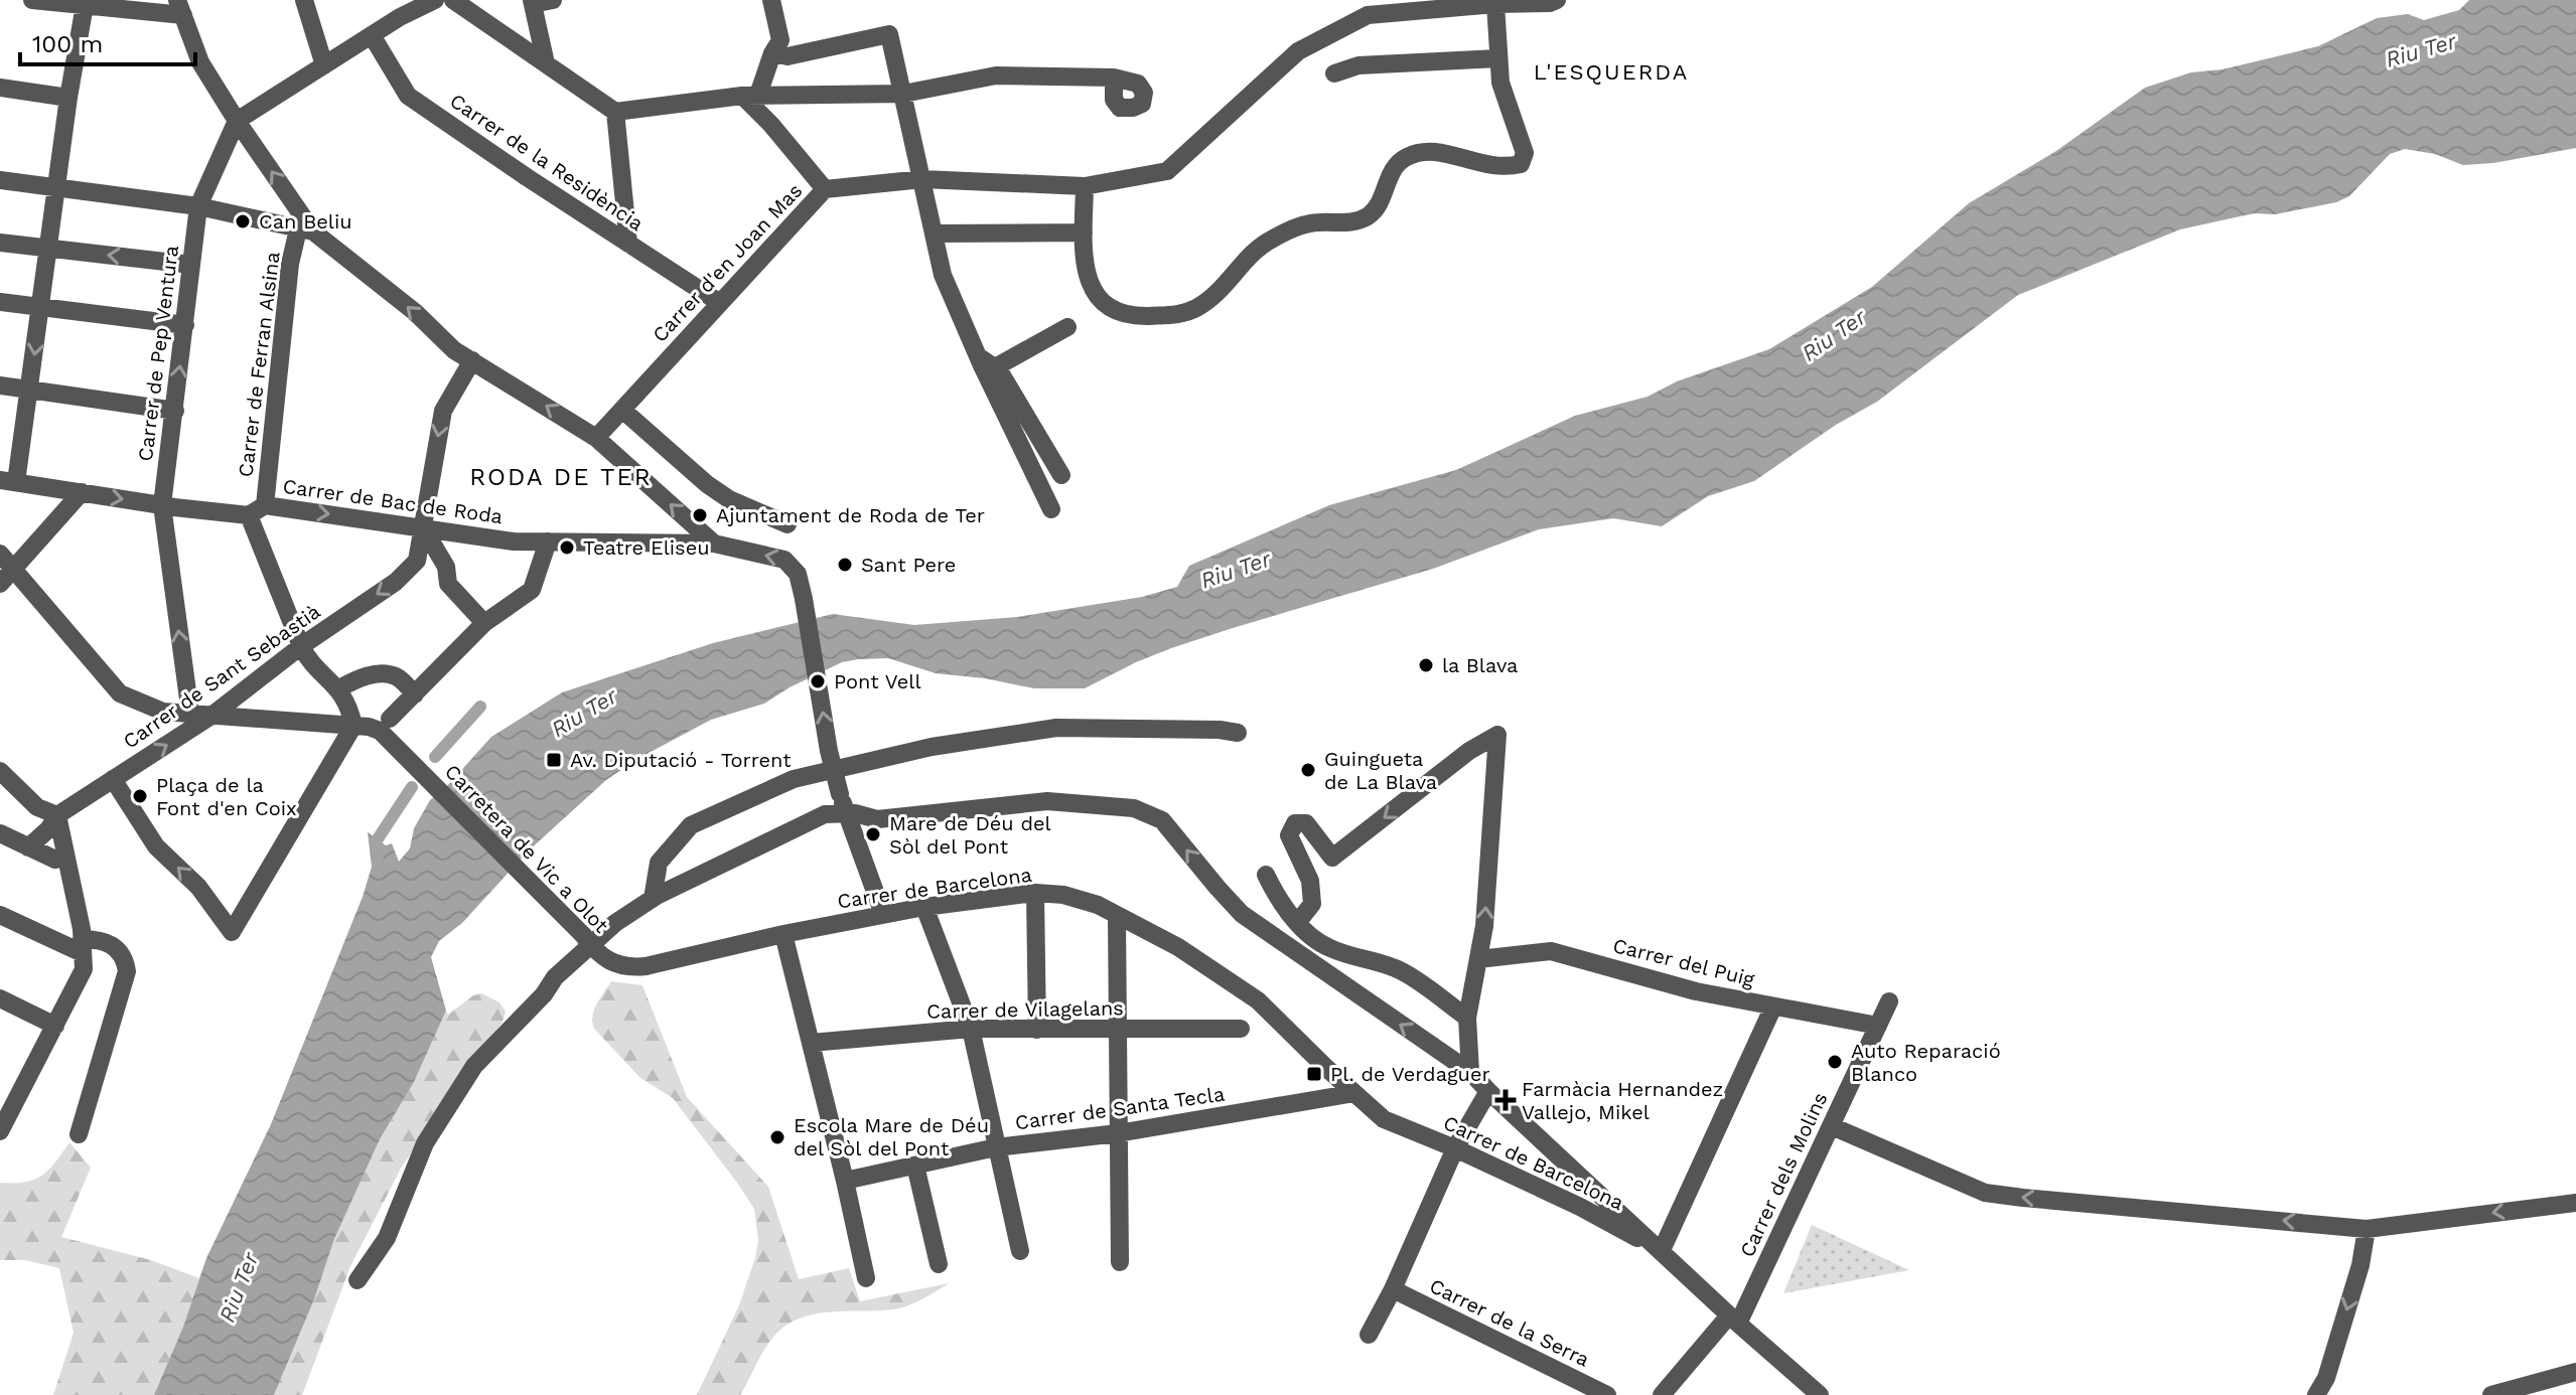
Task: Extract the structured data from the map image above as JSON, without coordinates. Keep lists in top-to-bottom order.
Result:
{
  "streets": {
    "street": [
      "Carrer de la Residència",
      "Carrer d'en Joan Mas",
      "Carrer de Pep Ventura",
      "Carrer de Ferran Alsina",
      "Carrer de Bac de Roda",
      "Carrer de Sant Sebastià",
      "Carretera de Vic a Olot",
      "Carrer de Barcelona",
      "Carrer del Puig",
      "Carrer de Vilagelans",
      "Carrer de Santa Tecla",
      "Carrer dels Molins",
      "Carrer de la Serra"
    ]
  },
  "crossings": [
    ["Carrer de la Residència", "Carrer d'en Joan Mas"],
    ["Carrer de Ferran Alsina", "Carrer de Bac de Roda"],
    ["Carrer de Bac de Roda", "Carrer de Sant Sebastià"],
    ["Carretera de Vic a Olot", "Carrer de Barcelona"],
    ["Carrer de Barcelona", "Carrer de Santa Tecla"],
    ["Carrer del Puig", "Carrer dels Molins"]
  ],
  "districts": ["L'ESQUERDA", "RODA DE TER"],
  "water": ["Riu Ter"],
  "places": {
    "other": [
      "Can Beliu",
      "Ajuntament de Roda de Ter",
      "Teatre Eliseu",
      "Sant Pere",
      "la Blava",
      "Pont Vell",
      "Guingueta de La Blava",
      "Plaça de la Font d'en Coix",
      "Mare de Déu del Sòl del Pont",
      "Auto Reparació Blanco",
      "Escola Mare de Déu del Sòl del Pont"
    ],
    "transit": ["Av. Diputació - Torrent", "Pl. de Verdaguer"],
    "health": ["Farmàcia Hernandez Vallejo, Mikel"]
  },
  "scale_bar": "100 m"
}
